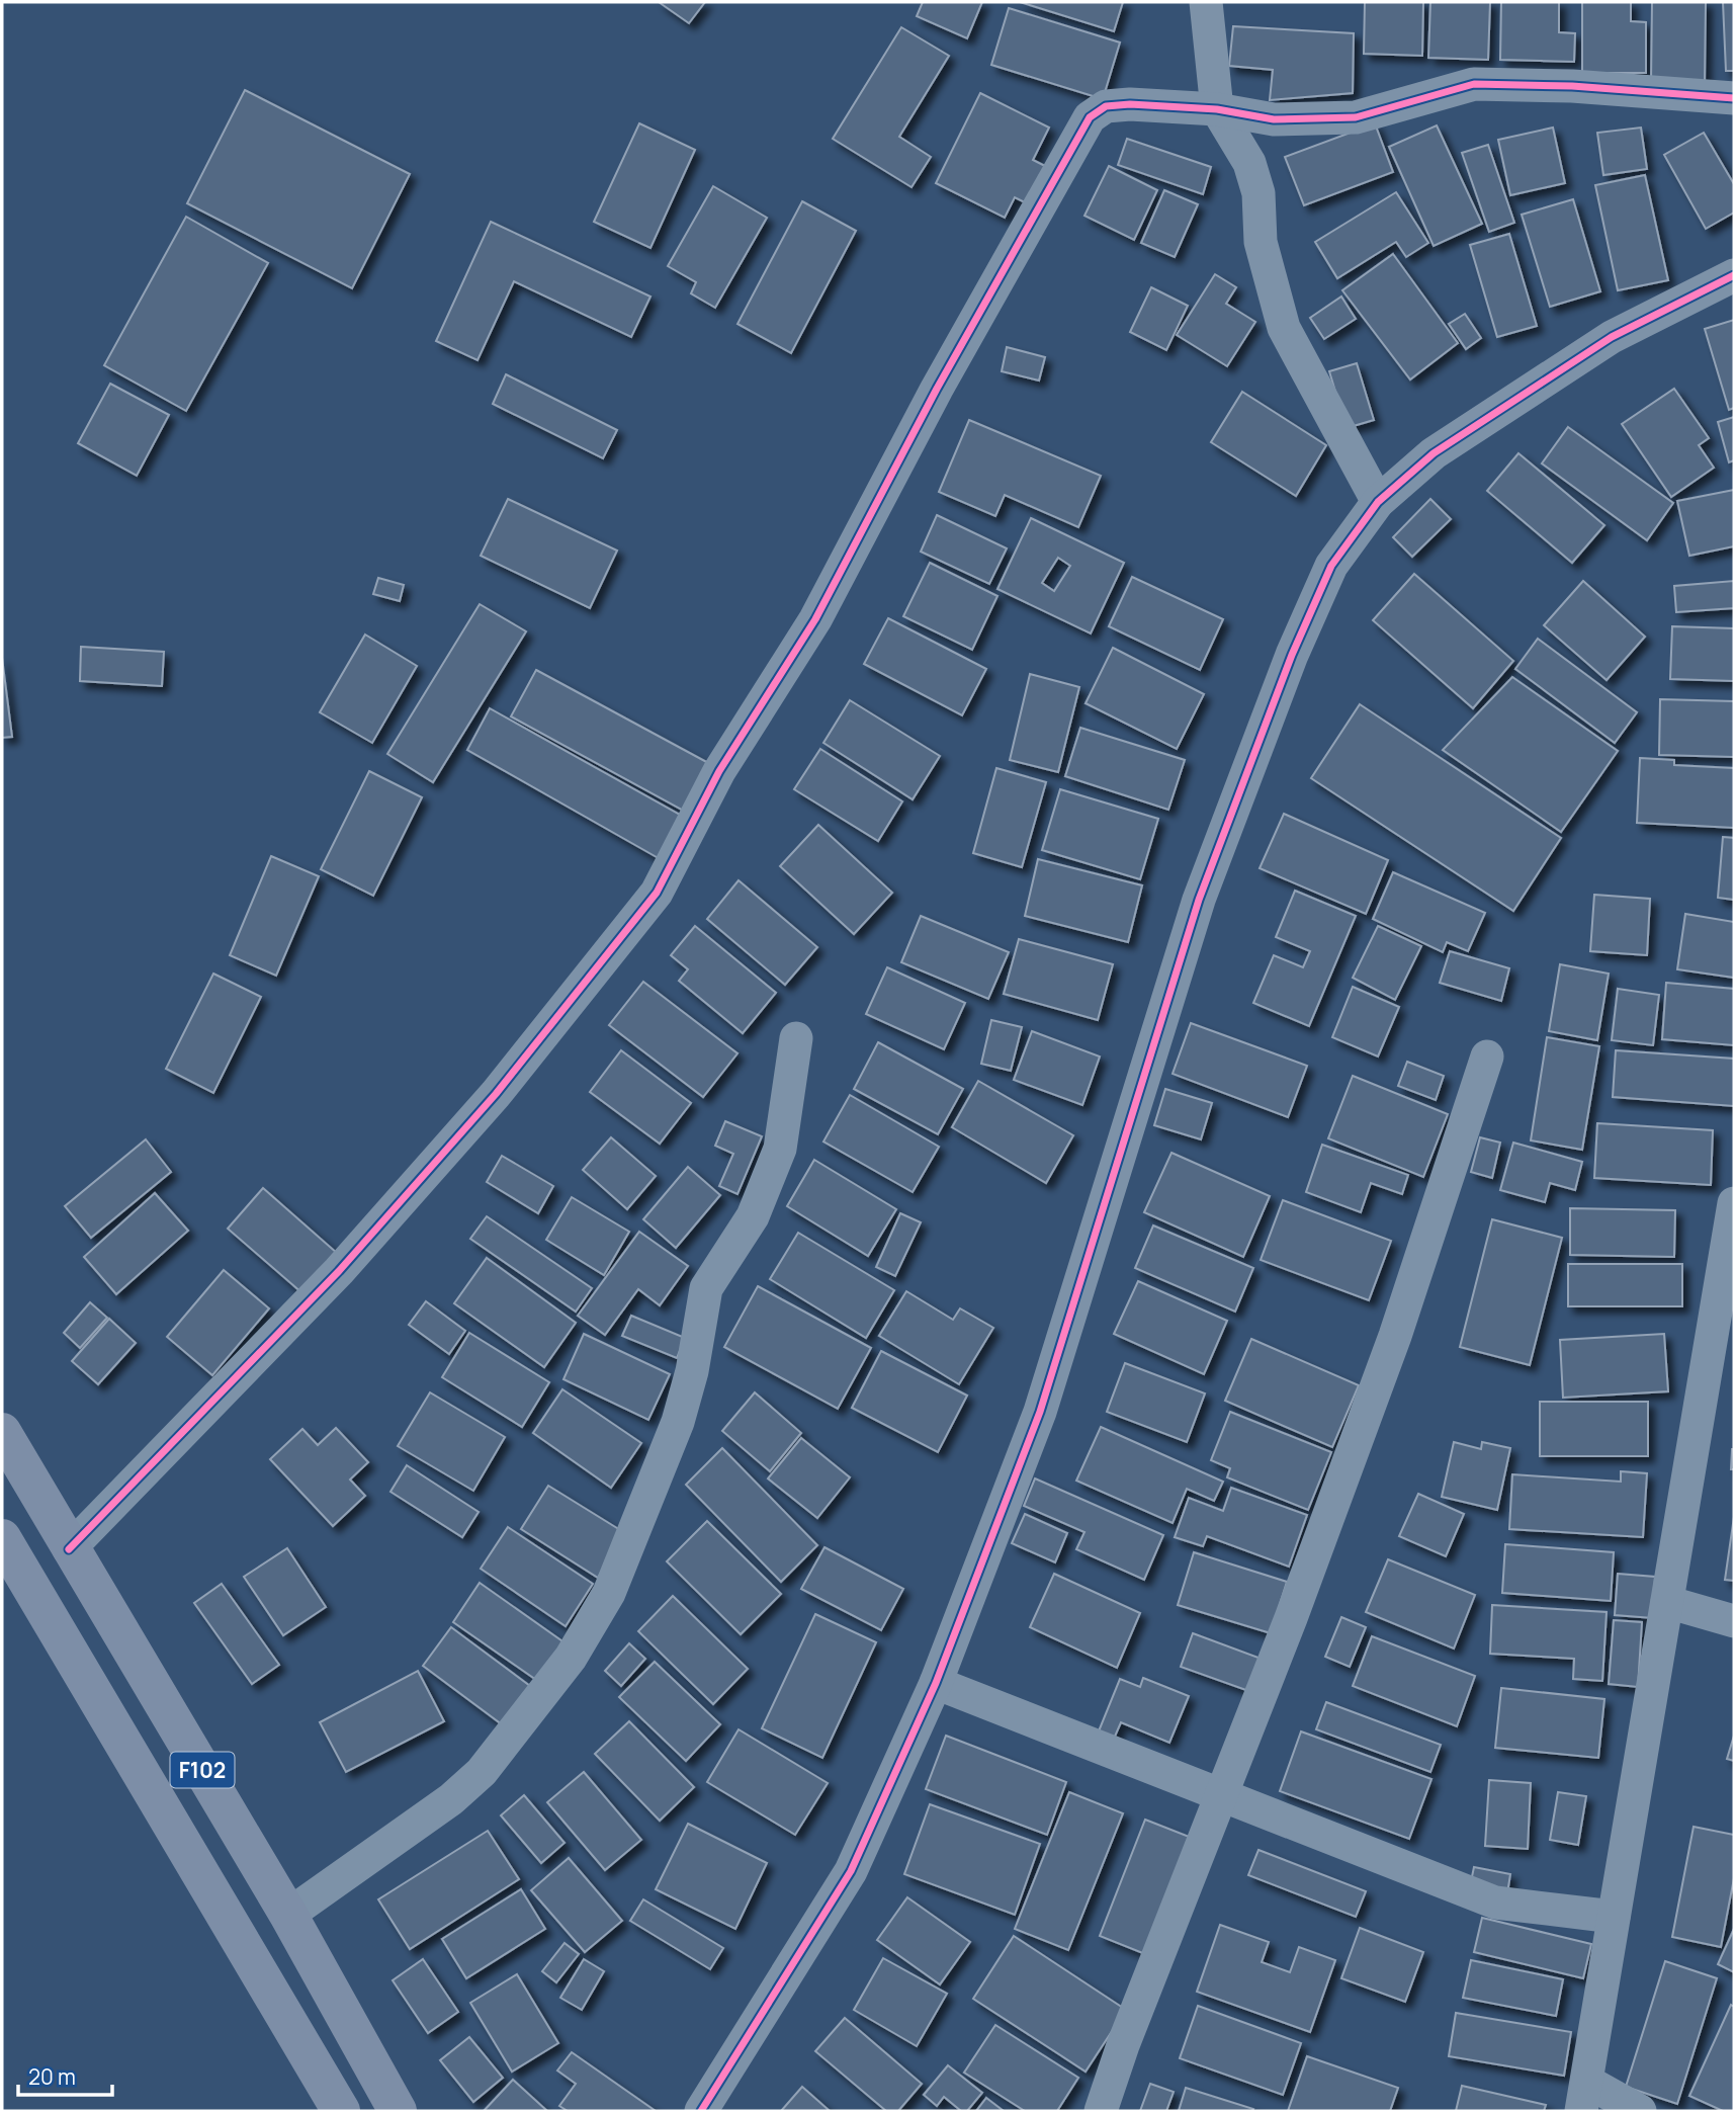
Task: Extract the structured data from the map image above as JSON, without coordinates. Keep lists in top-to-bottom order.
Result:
{
  "streets": {
    "main road": ["F102"]
  },
  "scale_bar": "20 m"
}
